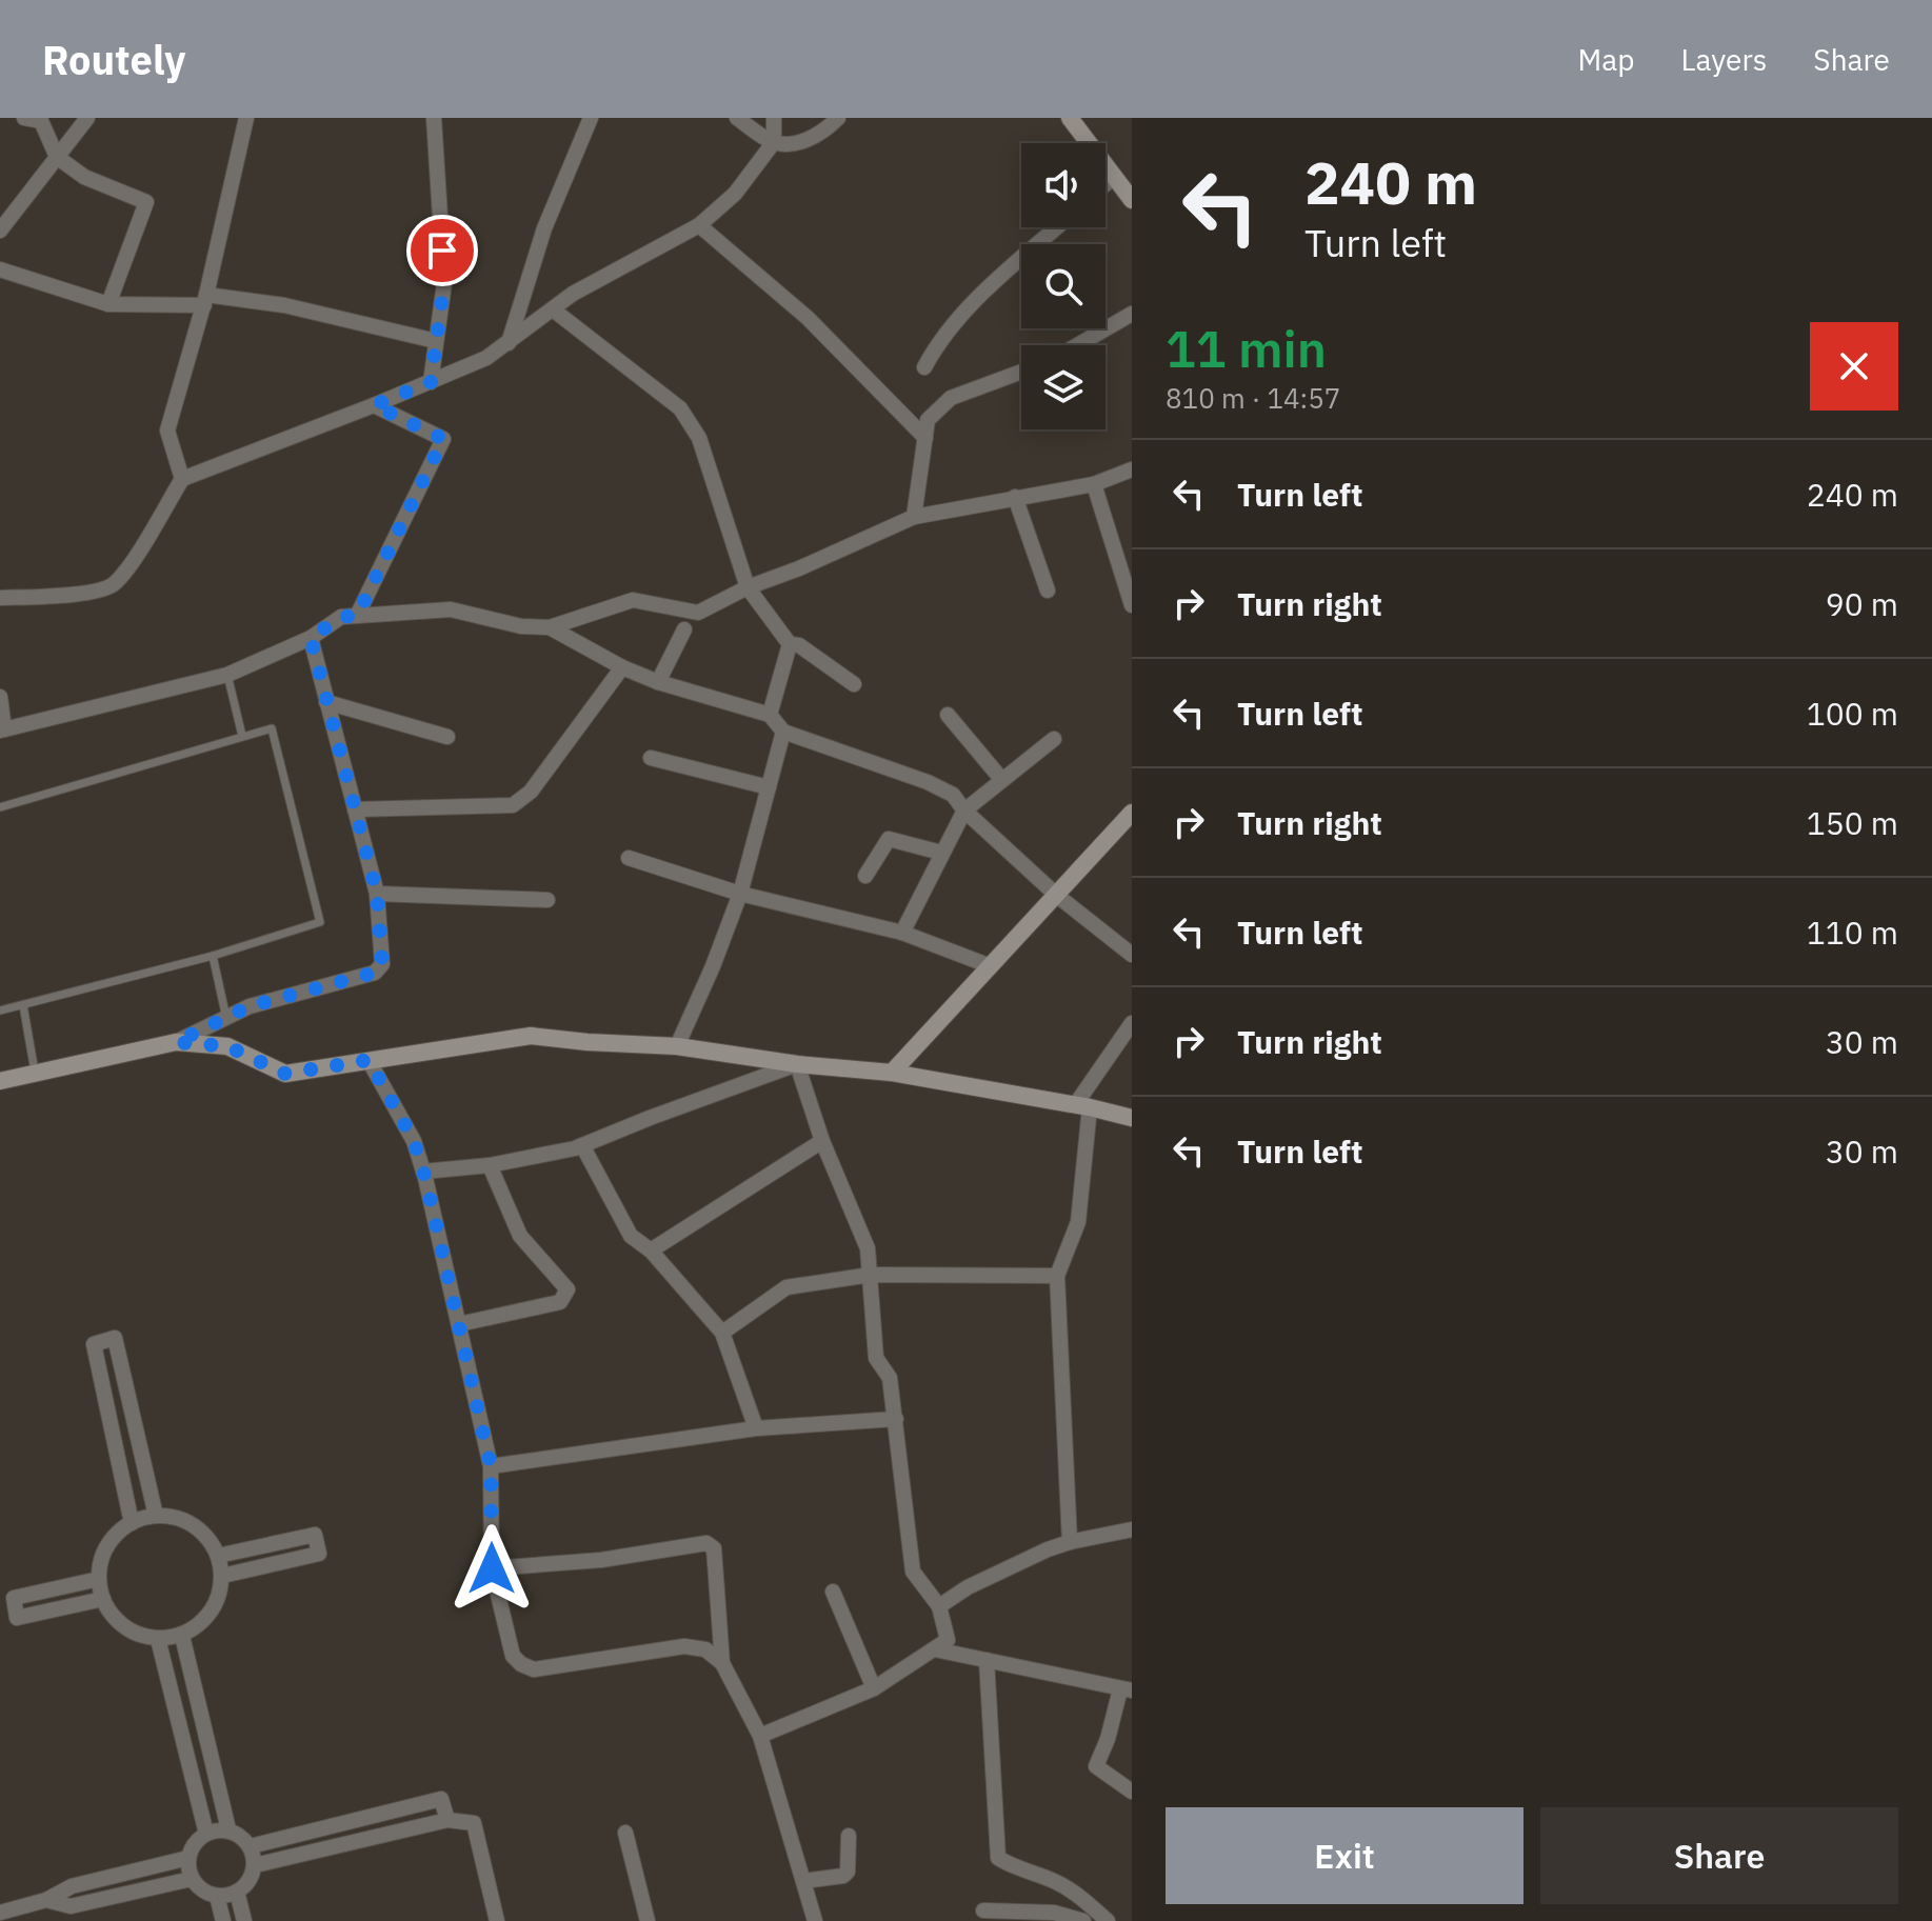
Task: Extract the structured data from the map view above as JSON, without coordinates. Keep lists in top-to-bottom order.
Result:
{
  "page": {
    "header": "Routely",
    "nav": ["Map", "Layers", "Share"],
    "turn": ["240 m", "Turn left"],
    "heading": ["11 min", "810 m · 14:57"],
    "list": [
      {
        "name": "Turn left",
        "value": "240 m"
      },
      {
        "name": "Turn right",
        "value": "90 m"
      },
      {
        "name": "Turn left",
        "value": "100 m"
      },
      {
        "name": "Turn right",
        "value": "150 m"
      },
      {
        "name": "Turn left",
        "value": "110 m"
      },
      {
        "name": "Turn right",
        "value": "30 m"
      },
      {
        "name": "Turn left",
        "value": "30 m"
      }
    ],
    "buttons": ["Exit", "Share"]
  }
}
